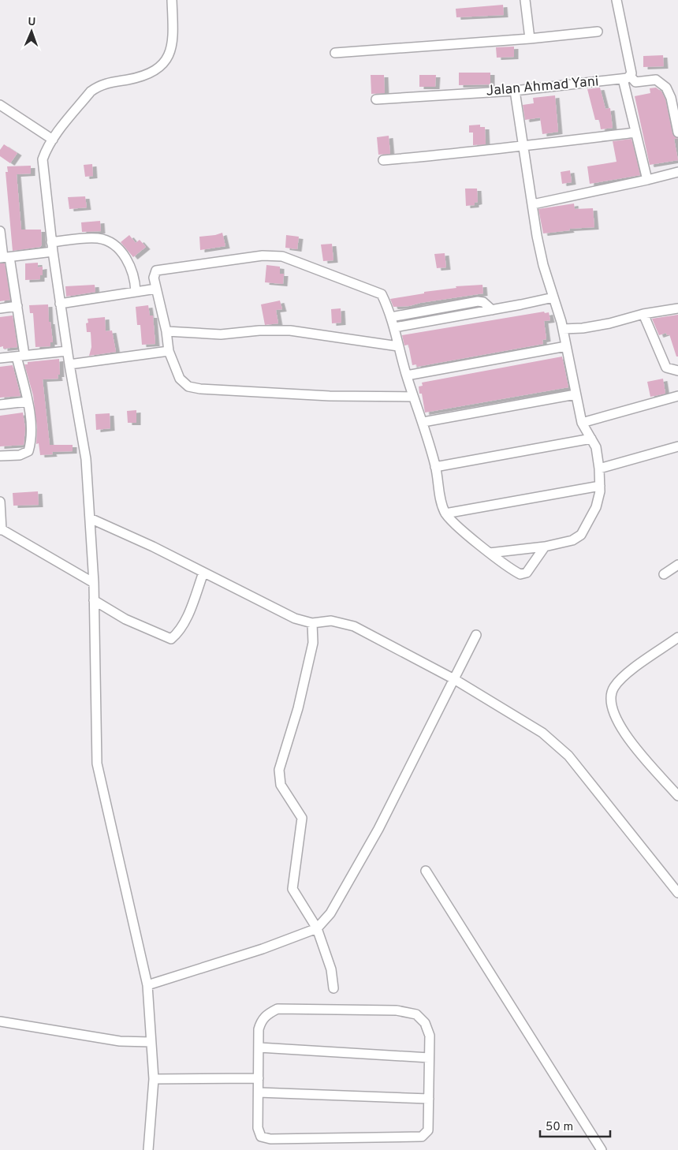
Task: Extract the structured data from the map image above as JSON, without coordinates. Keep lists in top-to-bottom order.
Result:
{
  "streets": {
    "street": ["Jalan Ahmad Yani"]
  },
  "scale_bar": "50 m",
  "north": "top"
}
